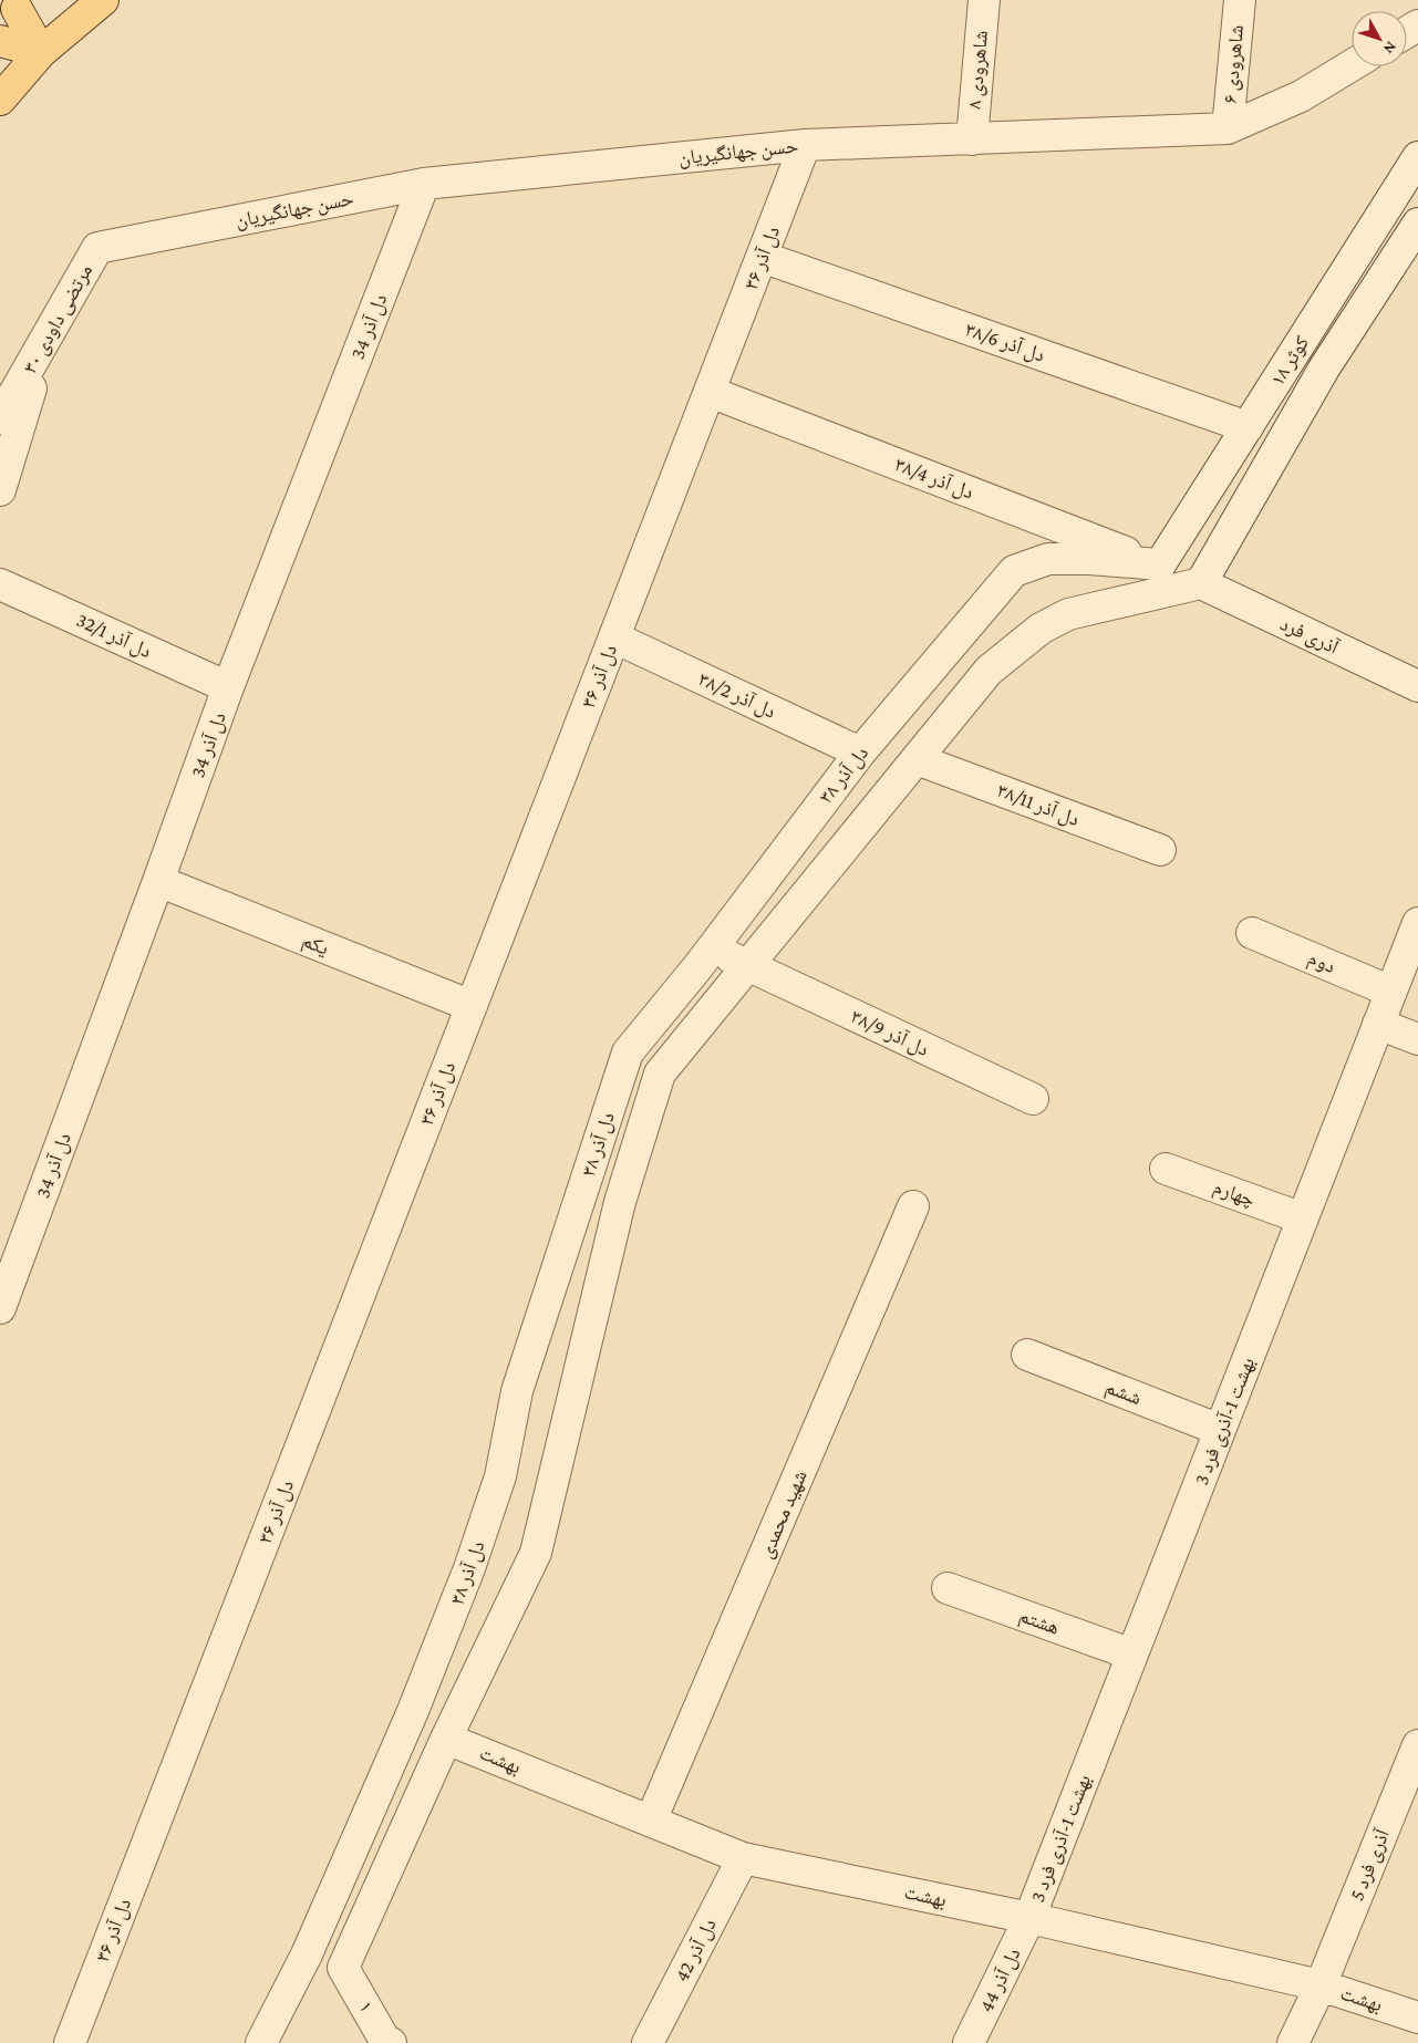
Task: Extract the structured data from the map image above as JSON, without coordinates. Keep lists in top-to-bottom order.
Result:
{
  "streets": {
    "street": [
      "شاهرودی ۶",
      "شاهرودی ۸",
      "حسن جهانگیریان",
      "دل آذر ۳۶",
      "۳۰ مرتضی داودی",
      "دل آذر 34",
      "دل آذر ۳۸/6",
      "کوثر ۱۸",
      "دل آذر ۳۸/4",
      "دل آذر 32/1",
      "آذری فرد",
      "دل آذر ۳۸/2",
      "دل آذر ۳۸",
      "دل آذر ۳۸/11",
      "یکم",
      "دوم",
      "دل آذر ۳۸/9",
      "چهارم",
      "ششم",
      "بهشت 1-آذری فرد 3",
      "شهید محمدی",
      "هشتم",
      "بهشت",
      "آذری فرد 5",
      "دل آذر 42",
      "دل آذر 44",
      "۱"
    ]
  },
  "crossings": [
    ["شاهرودی ۶", "حسن جهانگیریان"],
    ["شاهرودی ۸", "حسن جهانگیریان"],
    ["حسن جهانگیریان", "دل آذر ۳۶"],
    ["حسن جهانگیریان", "۳۰ مرتضی داودی"],
    ["حسن جهانگیریان", "دل آذر 34"],
    ["دل آذر ۳۶", "دل آذر ۳۸/6"],
    ["دل آذر ۳۶", "دل آذر ۳۸/4"],
    ["دل آذر ۳۶", "دل آذر ۳۸/2"],
    ["دل آذر ۳۶", "یکم"],
    ["دل آذر 34", "دل آذر 32/1"],
    ["دل آذر 34", "یکم"],
    ["دل آذر ۳۸/6", "کوثر ۱۸"],
    ["کوثر ۱۸", "دل آذر ۳۸/4"],
    ["کوثر ۱۸", "آذری فرد"],
    ["کوثر ۱۸", "دل آذر ۳۸"],
    ["دل آذر ۳۸/4", "آذری فرد"],
    ["دل آذر ۳۸/4", "دل آذر ۳۸"],
    ["آذری فرد", "دل آذر ۳۸"],
    ["دل آذر ۳۸/2", "دل آذر ۳۸"],
    ["دل آذر ۳۸", "دل آذر ۳۸/11"],
    ["دل آذر ۳۸", "دل آذر ۳۸/9"],
    ["دل آذر ۳۸", "بهشت"],
    ["دل آذر ۳۸", "۱"],
    ["دوم", "بهشت 1-آذری فرد 3"],
    ["چهارم", "بهشت 1-آذری فرد 3"],
    ["ششم", "بهشت 1-آذری فرد 3"],
    ["بهشت 1-آذری فرد 3", "هشتم"],
    ["بهشت 1-آذری فرد 3", "بهشت"],
    ["بهشت 1-آذری فرد 3", "دل آذر 44"],
    ["شهید محمدی", "بهشت"],
    ["بهشت", "آذری فرد 5"],
    ["بهشت", "دل آذر 42"],
    ["بهشت", "دل آذر 44"]
  ],
  "north": "bottom right"
}
